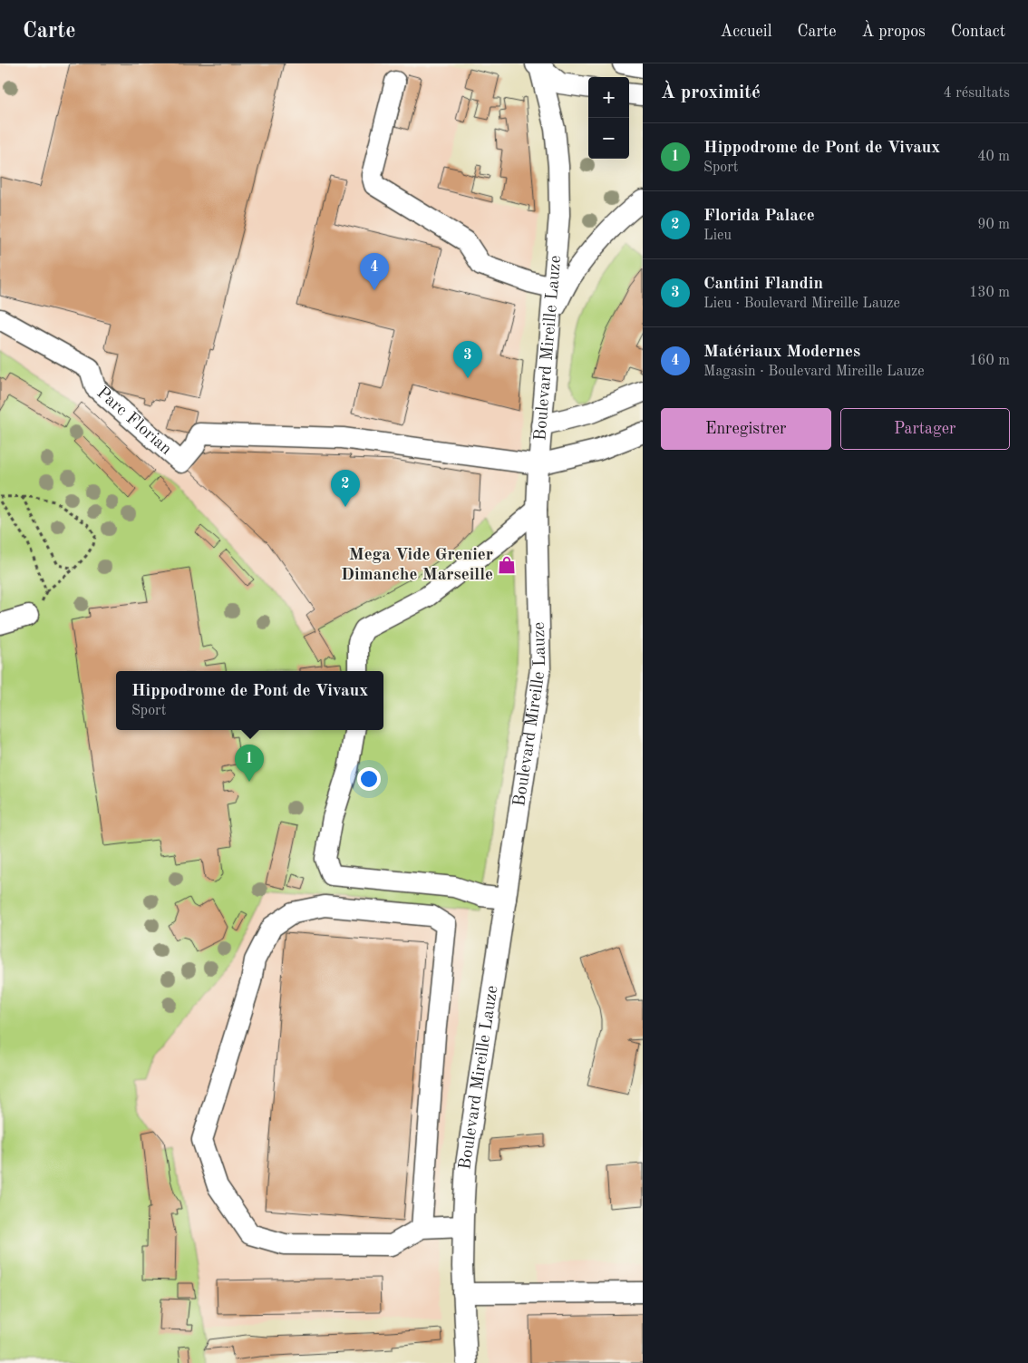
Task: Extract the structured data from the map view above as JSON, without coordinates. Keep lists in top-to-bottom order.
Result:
{
  "streets": {
    "street": ["Boulevard Mireille Lauze", "Parc Florian"]
  },
  "crossings": [
    ["Boulevard Mireille Lauze", "Parc Florian"]
  ],
  "places": {
    "shop": ["Mega Vide Grenier Dimanche Marseille"]
  },
  "page": {
    "header": "Carte",
    "nav": [
      "Accueil",
      "Carte",
      "À propos",
      "Contact"
    ],
    "heading": ["À proximité", "4 résultats"],
    "map_buttons": ["+", "−"],
    "list": [
      {
        "mark": "1",
        "name": "Hippodrome de Pont de Vivaux",
        "note": "Sport",
        "value": "40 m"
      },
      {
        "mark": "2",
        "name": "Florida Palace",
        "note": "Lieu",
        "value": "90 m"
      },
      {
        "mark": "3",
        "name": "Cantini Flandin",
        "note": "Lieu · Boulevard Mireille Lauze",
        "value": "130 m"
      },
      {
        "mark": "4",
        "name": "Matériaux Modernes",
        "note": "Magasin · Boulevard Mireille Lauze",
        "value": "160 m"
      }
    ],
    "pins": [
      "4",
      "3",
      "2",
      "1"
    ],
    "buttons": ["Enregistrer", "Partager"],
    "popup": ["Hippodrome de Pont de Vivaux", "Sport"]
  }
}
